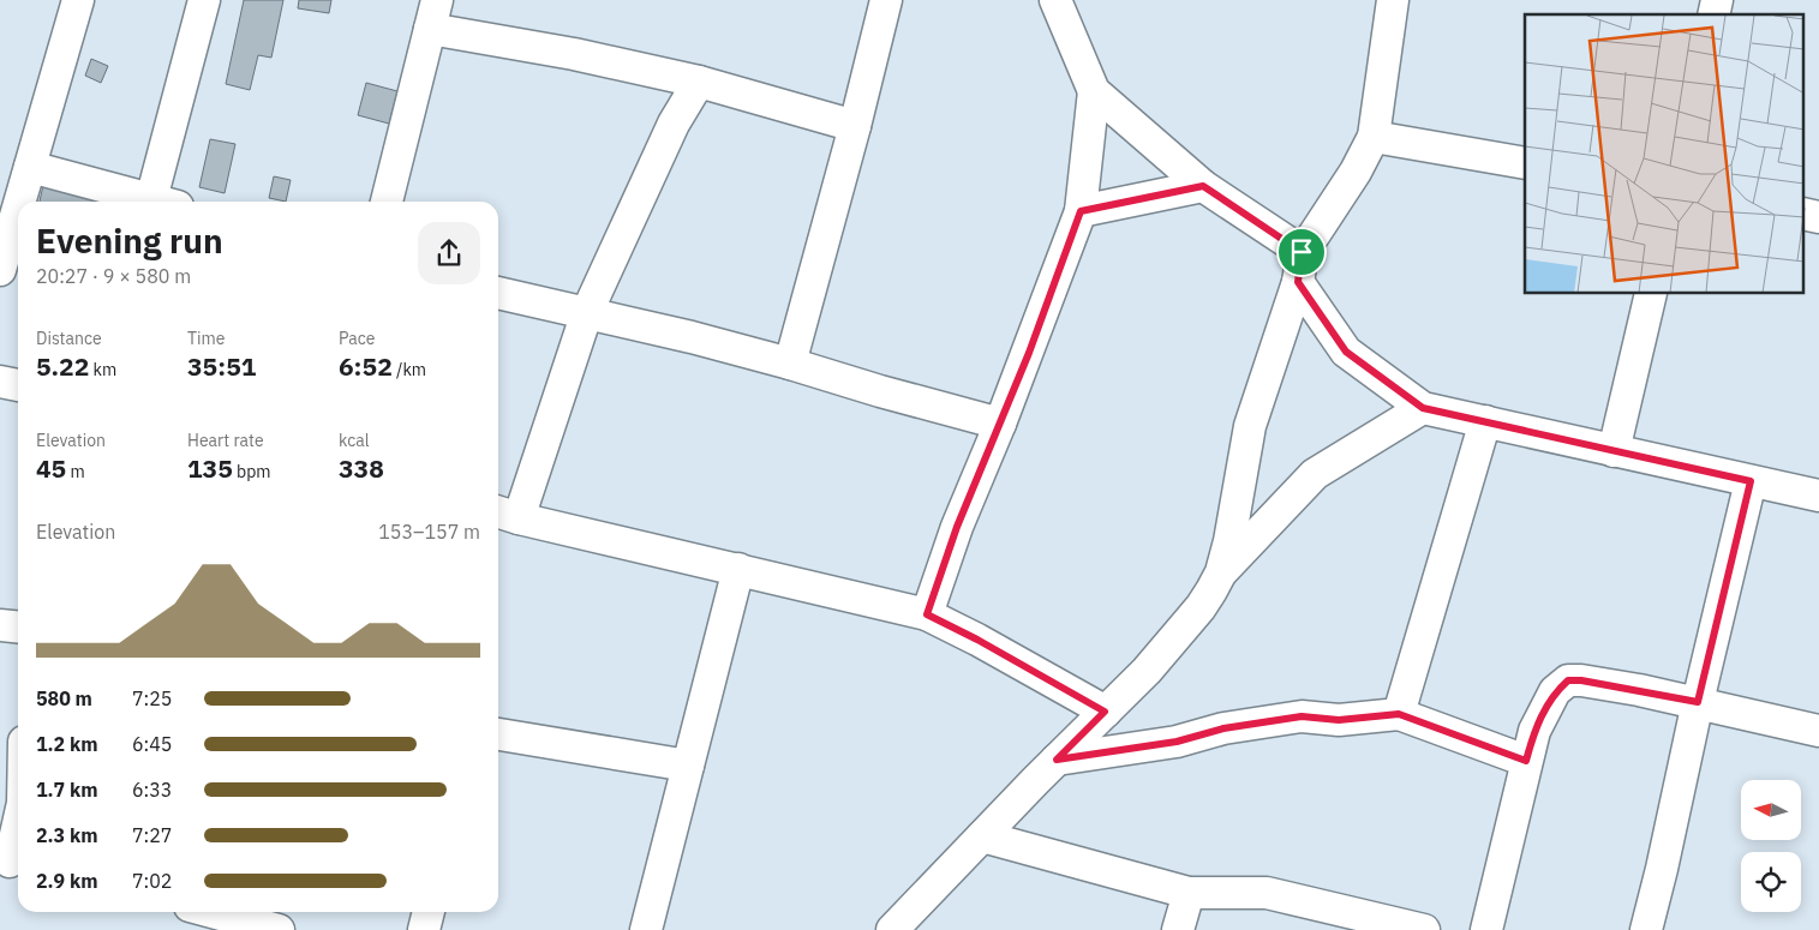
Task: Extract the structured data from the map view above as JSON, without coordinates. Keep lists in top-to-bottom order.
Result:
{
  "north": "left",
  "page": {
    "heading": ["Evening run", "20:27 · 9 × 580 m"],
    "stats": [
      ["Distance", "5.22 km"],
      ["Time", "35:51"],
      ["Pace", "6:52 /km"],
      ["Elevation", "45 m"],
      ["Heart rate", "135 bpm"],
      ["kcal", "338"]
    ],
    "chart": ["Elevation", "153–157 m"],
    "list": [
      {
        "name": "580 m",
        "note": "7:25"
      },
      {
        "name": "1.2 km",
        "note": "6:45"
      },
      {
        "name": "1.7 km",
        "note": "6:33"
      },
      {
        "name": "2.3 km",
        "note": "7:27"
      },
      {
        "name": "2.9 km",
        "note": "7:02"
      }
    ]
  }
}
